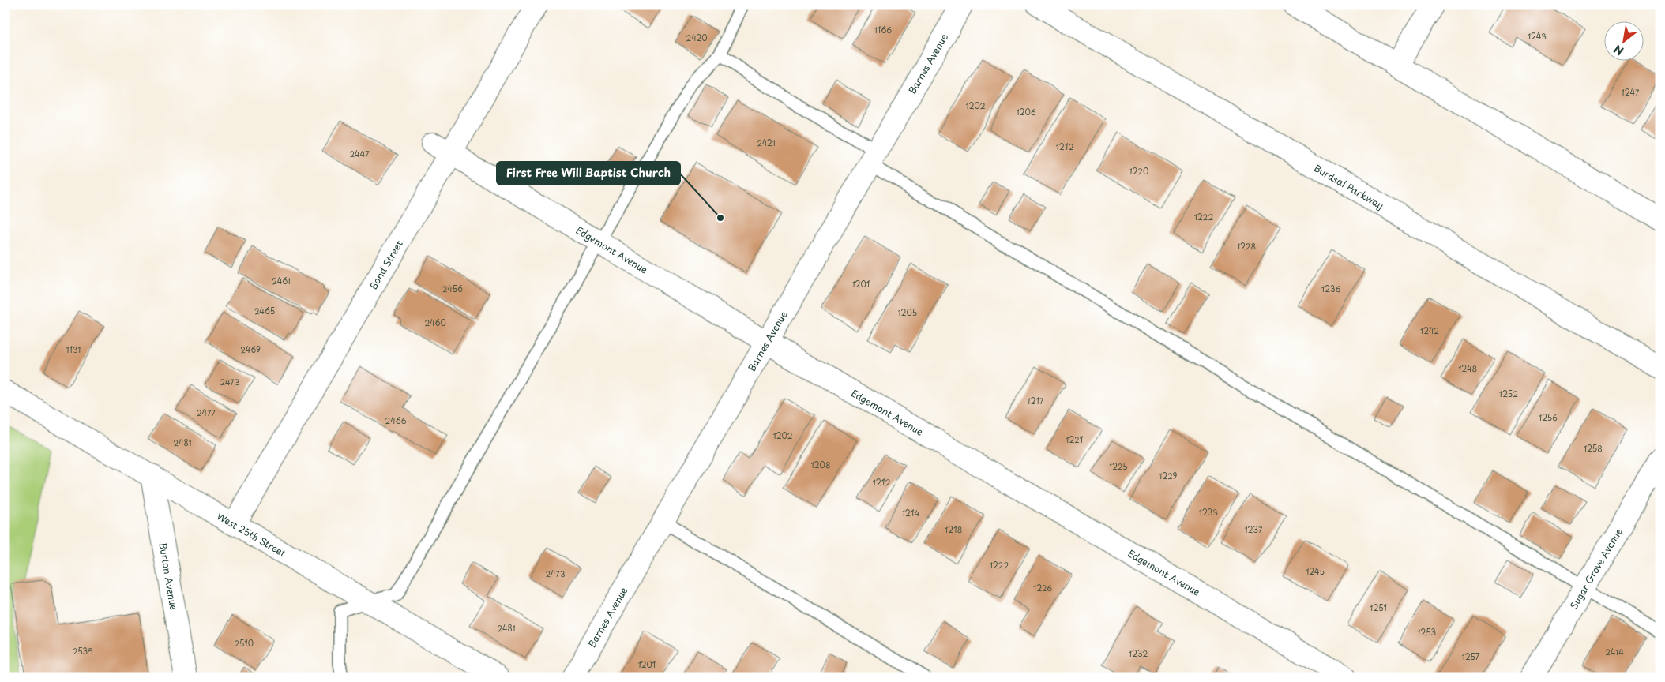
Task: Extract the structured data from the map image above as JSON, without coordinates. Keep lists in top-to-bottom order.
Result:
{
  "streets": {
    "street": [
      "Barnes Avenue",
      "Burdsal Parkway",
      "Edgemont Avenue",
      "Bond Street",
      "West 25th Street",
      "Sugar Grove Avenue",
      "Burton Avenue"
    ]
  },
  "crossings": [
    ["Barnes Avenue", "Edgemont Avenue"],
    ["Edgemont Avenue", "Bond Street"],
    ["Bond Street", "West 25th Street"],
    ["West 25th Street", "Burton Avenue"]
  ],
  "places": ["First Free Will Baptist Church"],
  "house_numbers": [
    "1166",
    "1243",
    "2420",
    "1247",
    "1202",
    "1206",
    "2421",
    "1212",
    "2447",
    "1220",
    "1222",
    "1228",
    "2461",
    "1201",
    "2456",
    "1236",
    "2465",
    "1205",
    "2460",
    "1242",
    "1131",
    "2469",
    "1248",
    "2473",
    "1252",
    "1217",
    "2477",
    "1256",
    "2466",
    "1202",
    "1221",
    "2481",
    "1258",
    "1208",
    "1225",
    "1229",
    "1212",
    "1233",
    "1214",
    "1218",
    "1237",
    "1222",
    "1245",
    "2473",
    "1226",
    "1251",
    "2481",
    "1253",
    "2510",
    "2535",
    "2414",
    "1232",
    "1257",
    "1201"
  ],
  "north": "bottom left"
}
